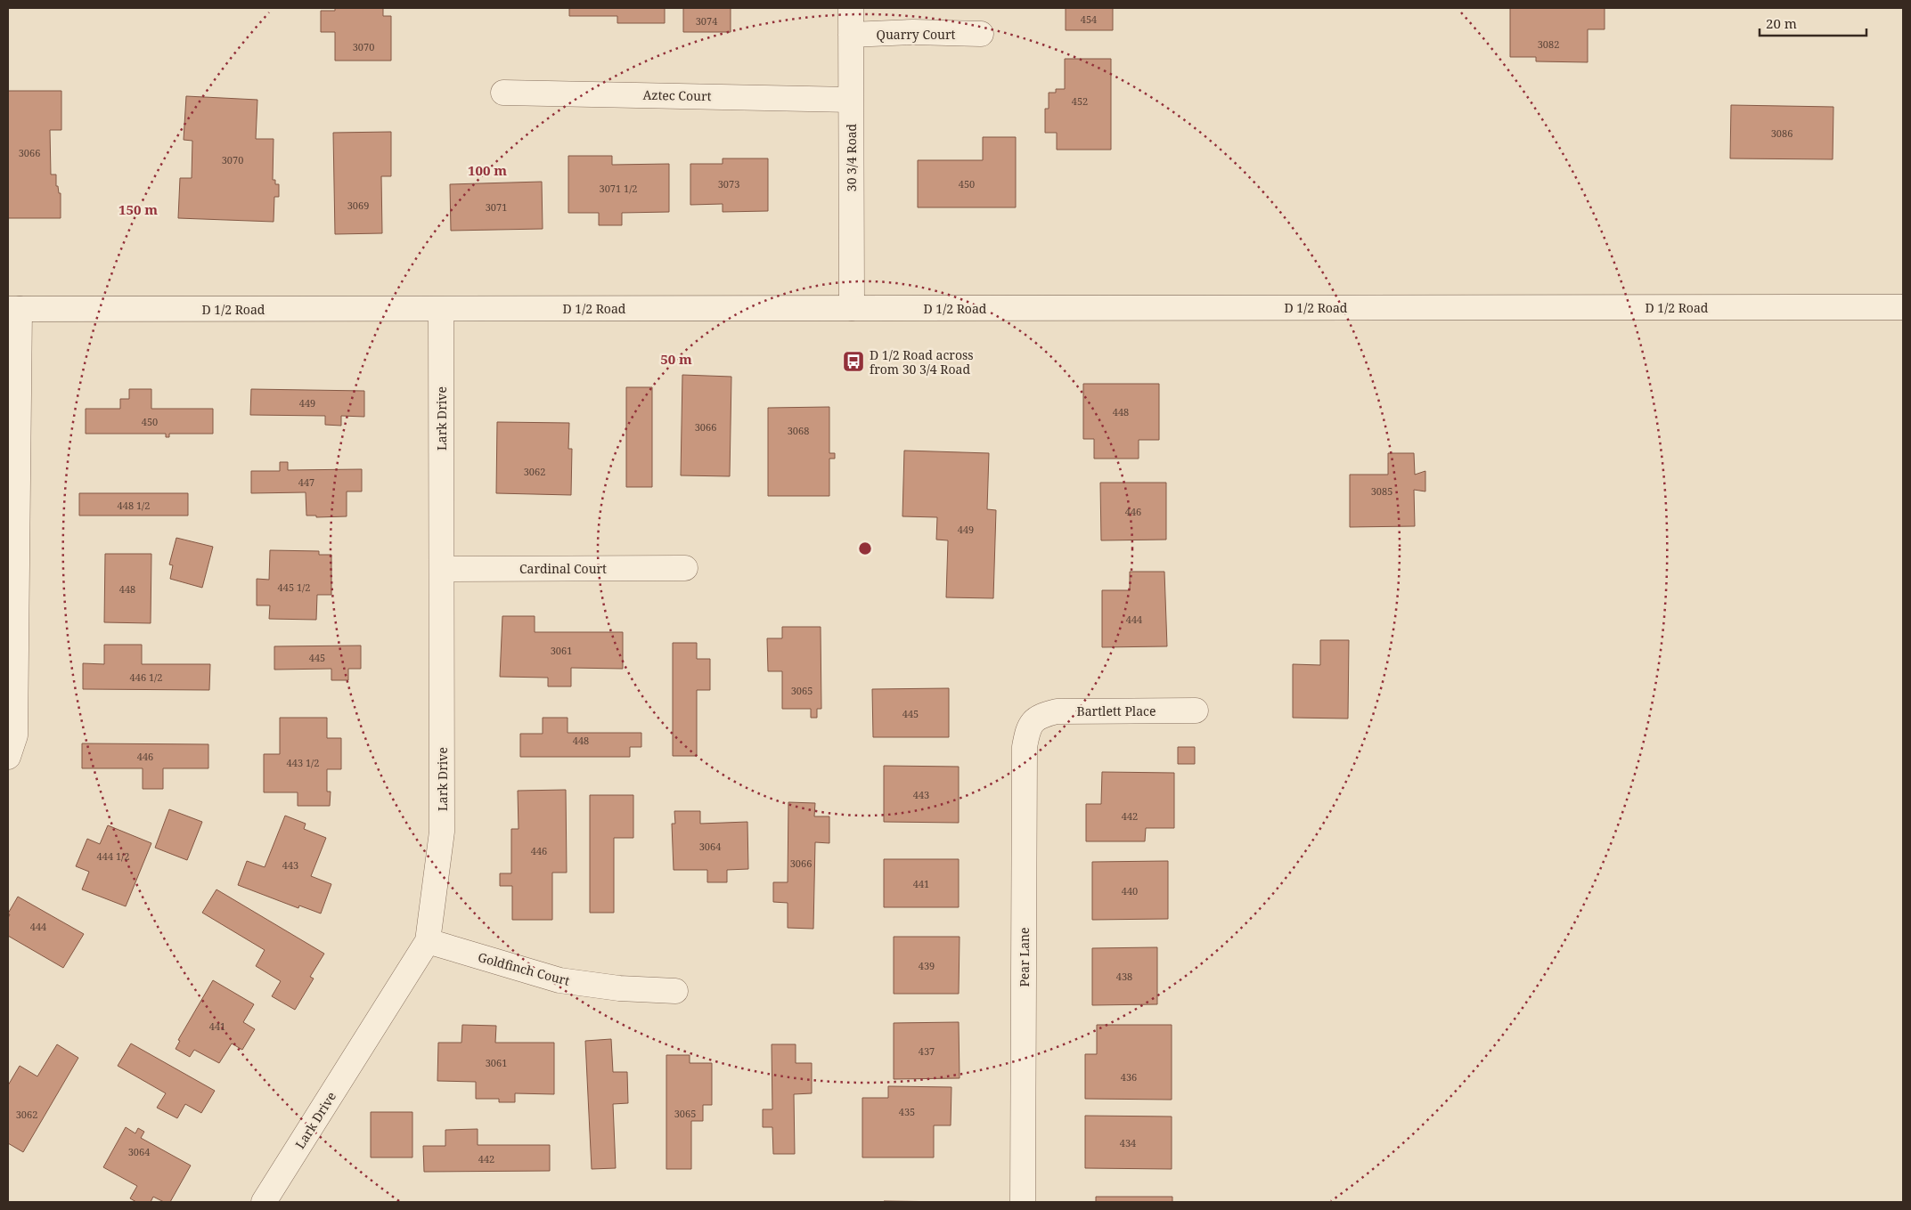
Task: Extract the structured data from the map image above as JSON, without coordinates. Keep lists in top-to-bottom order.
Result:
{
  "streets": {
    "street": [
      "Quarry Court",
      "Aztec Court",
      "30 3/4 Road",
      "D 1/2 Road",
      "Lark Drive",
      "Cardinal Court",
      "Bartlett Place",
      "Pear Lane",
      "Goldfinch Court"
    ]
  },
  "crossings": [
    ["Quarry Court", "30 3/4 Road"],
    ["Aztec Court", "30 3/4 Road"],
    ["30 3/4 Road", "D 1/2 Road"],
    ["D 1/2 Road", "Lark Drive"],
    ["Lark Drive", "Cardinal Court"],
    ["Lark Drive", "Goldfinch Court"],
    ["Bartlett Place", "Pear Lane"]
  ],
  "places": {
    "bus stop": ["D 1/2 Road across from 30 3/4 Road"]
  },
  "house_numbers": [
    "454",
    "3074",
    "3082",
    "3070",
    "452",
    "3086",
    "3066",
    "3070",
    "3073",
    "450",
    "3071 1/2",
    "3069",
    "3071",
    "449",
    "448",
    "450",
    "3066",
    "3068",
    "3062",
    "447",
    "3085",
    "448 1/2",
    "446",
    "449",
    "445 1/2",
    "448",
    "444",
    "3061",
    "445",
    "446 1/2",
    "3065",
    "445",
    "448",
    "446",
    "443 1/2",
    "443",
    "442",
    "3064",
    "446",
    "444 1/2",
    "3066",
    "443",
    "441",
    "440",
    "444",
    "439",
    "438",
    "441",
    "437",
    "3061",
    "436",
    "435",
    "3065",
    "3062",
    "434",
    "3064",
    "442"
  ],
  "scale_bar": "20 m",
  "rings": ["100 m", "150 m", "50 m"]
}
